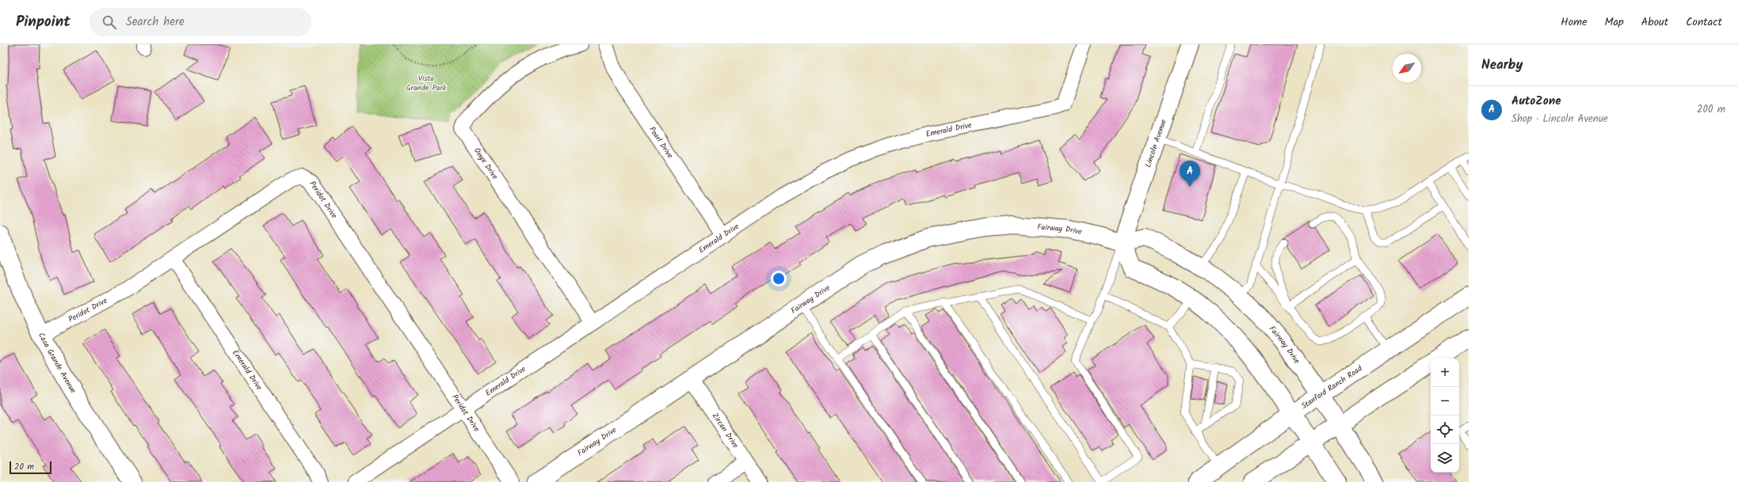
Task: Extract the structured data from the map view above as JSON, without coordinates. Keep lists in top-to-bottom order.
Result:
{
  "streets": {
    "street": [
      "Emerald Drive",
      "Pearl Drive",
      "Lincoln Avenue",
      "Onyx Drive",
      "Peridot Drive",
      "Fairway Drive",
      "Casa Grande Avenue",
      "Stanford Ranch Road",
      "Zircon Drive"
    ]
  },
  "crossings": [
    ["Emerald Drive", "Pearl Drive"],
    ["Emerald Drive", "Onyx Drive"],
    ["Emerald Drive", "Peridot Drive"],
    ["Lincoln Avenue", "Fairway Drive"],
    ["Peridot Drive", "Casa Grande Avenue"],
    ["Fairway Drive", "Stanford Ranch Road"],
    ["Fairway Drive", "Zircon Drive"]
  ],
  "parks": ["Vista Grande Park"],
  "scale_bar": "20 m",
  "north": "bottom left",
  "page": {
    "header": "Pinpoint",
    "search": "Search here",
    "nav": [
      "Home",
      "Map",
      "About",
      "Contact"
    ],
    "heading": "Nearby",
    "list": [
      {
        "mark": "A",
        "name": "AutoZone",
        "note": "Shop · Lincoln Avenue",
        "value": "200 m"
      }
    ],
    "pins": "A",
    "map_buttons": ["+", "−"],
    "scale": "20 m"
  }
}
